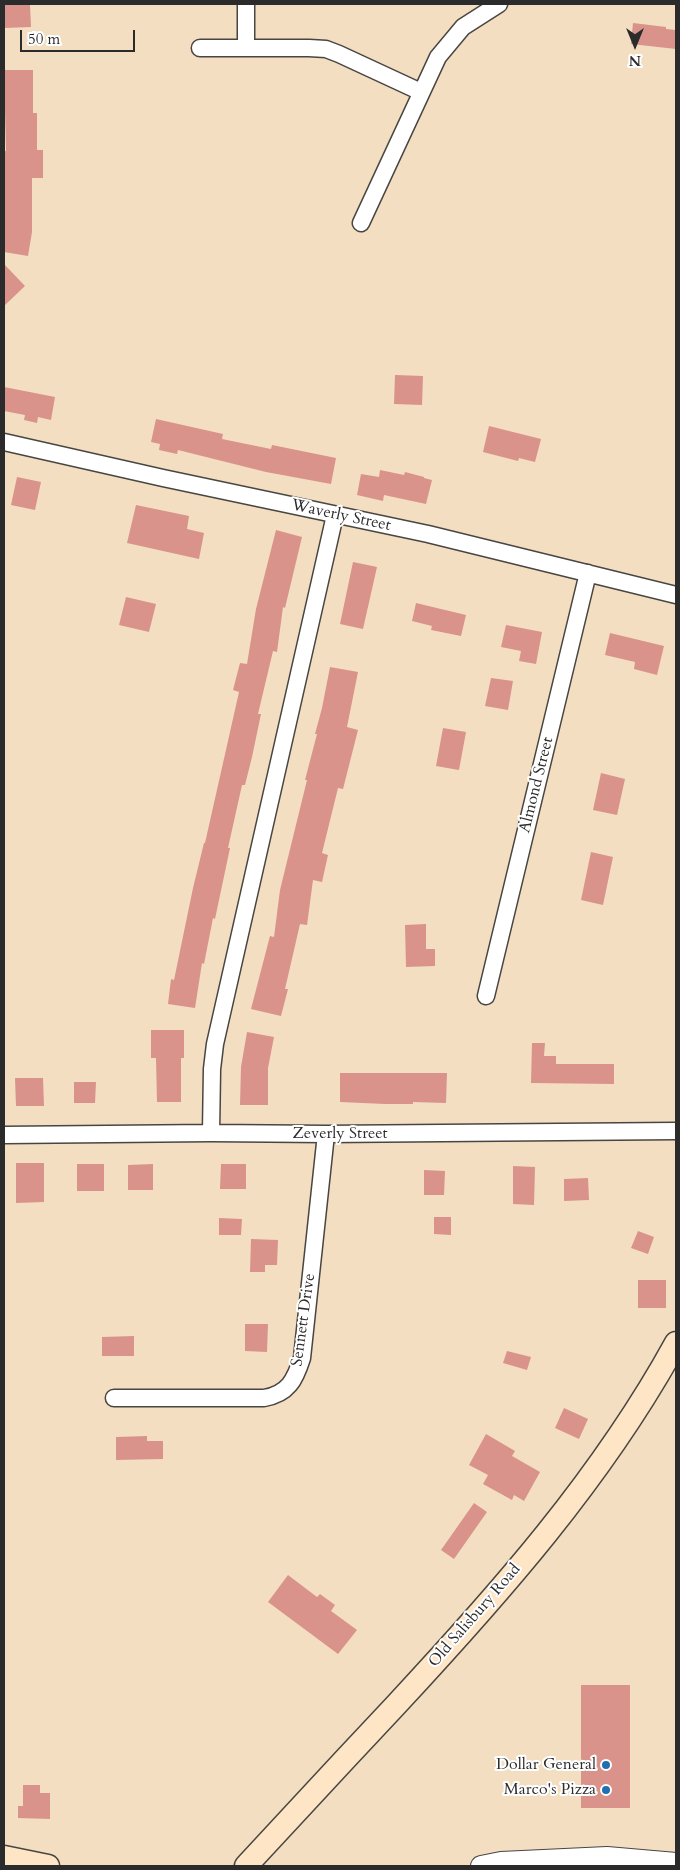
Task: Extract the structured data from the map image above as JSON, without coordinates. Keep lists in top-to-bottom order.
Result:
{
  "streets": {
    "main road": ["Old Salisbury Road"],
    "street": [
      "Waverly Street",
      "Almond Street",
      "Zeverly Street",
      "Sennett Drive"
    ]
  },
  "crossings": [
    ["Waverly Street", "Almond Street"],
    ["Zeverly Street", "Sennett Drive"]
  ],
  "places": ["Dollar General", "Marco's Pizza"],
  "scale_bar": "50 m",
  "north": "bottom"
}
